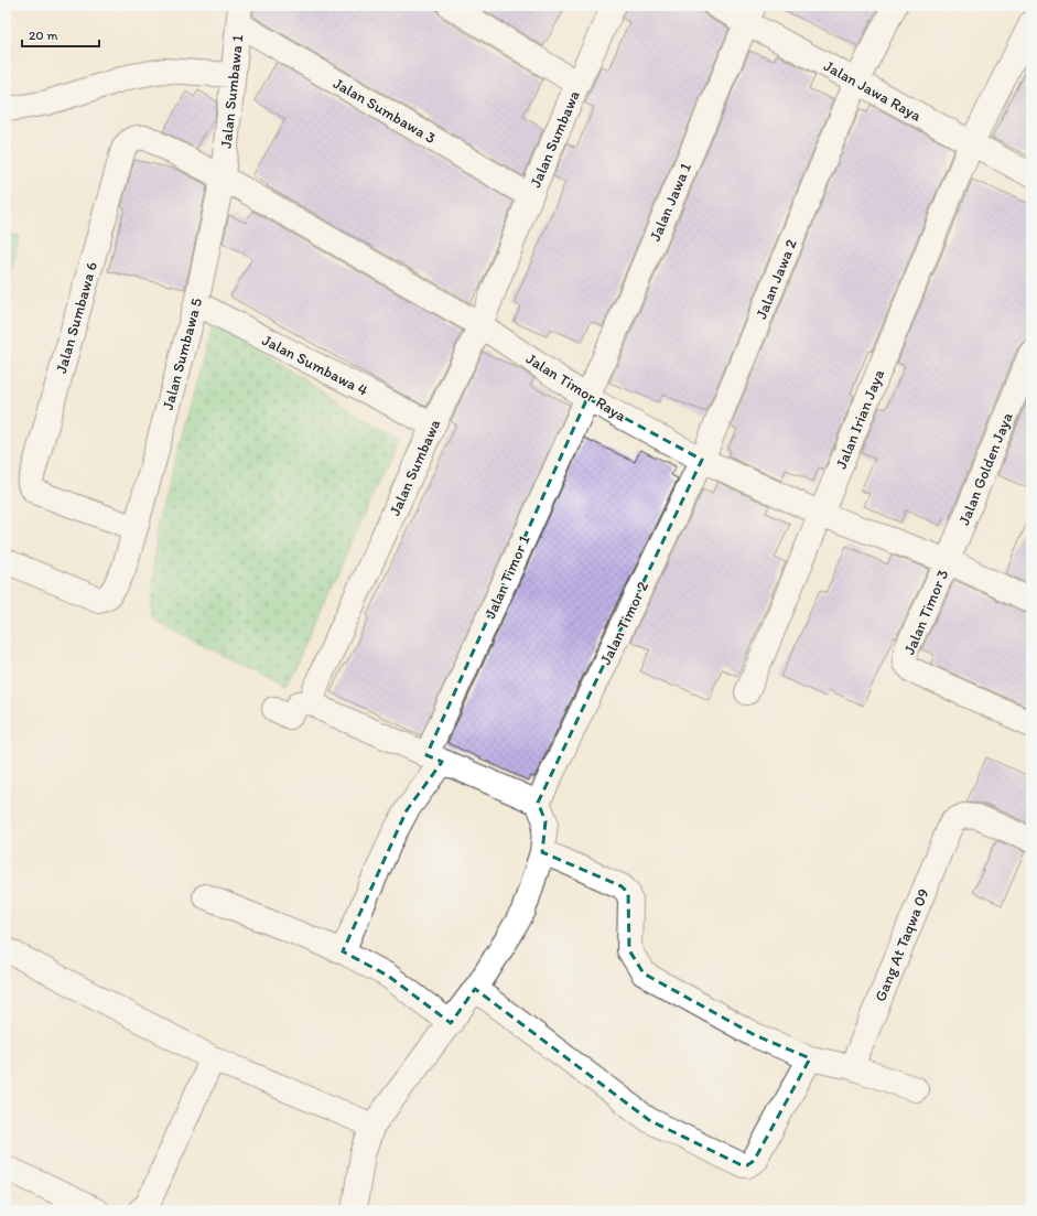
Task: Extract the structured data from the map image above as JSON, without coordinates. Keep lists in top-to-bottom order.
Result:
{
  "streets": {
    "street": [
      "Jalan Jawa Raya",
      "Jalan Sumbawa 1",
      "Jalan Sumbawa 3",
      "Jalan Sumbawa",
      "Jalan Jawa 1",
      "Jalan Jawa 2",
      "Jalan Sumbawa 6",
      "Jalan Sumbawa 5",
      "Jalan Sumbawa 4",
      "Jalan Timor Raya",
      "Jalan Irian Jaya",
      "Jalan Golden Jaya",
      "Jalan Timor 1",
      "Jalan Timor 3",
      "Jalan Timor 2",
      "Gang At Taqwa 09"
    ]
  },
  "crossings": [
    ["Jalan Jawa Raya", "Jalan Jawa 1"],
    ["Jalan Jawa Raya", "Jalan Jawa 2"],
    ["Jalan Jawa Raya", "Jalan Irian Jaya"],
    ["Jalan Sumbawa 1", "Jalan Sumbawa 3"],
    ["Jalan Sumbawa 1", "Jalan Sumbawa 6"],
    ["Jalan Sumbawa 1", "Jalan Sumbawa 5"],
    ["Jalan Sumbawa 1", "Jalan Timor Raya"],
    ["Jalan Sumbawa 3", "Jalan Sumbawa"],
    ["Jalan Sumbawa", "Jalan Sumbawa 4"],
    ["Jalan Sumbawa", "Jalan Timor Raya"],
    ["Jalan Jawa 1", "Jalan Timor Raya"],
    ["Jalan Jawa 1", "Jalan Timor 1"],
    ["Jalan Jawa 2", "Jalan Timor Raya"],
    ["Jalan Jawa 2", "Jalan Timor 2"],
    ["Jalan Sumbawa 6", "Jalan Sumbawa 5"],
    ["Jalan Sumbawa 6", "Jalan Timor Raya"],
    ["Jalan Sumbawa 5", "Jalan Sumbawa 4"],
    ["Jalan Sumbawa 5", "Jalan Timor Raya"],
    ["Jalan Timor Raya", "Jalan Irian Jaya"],
    ["Jalan Timor Raya", "Jalan Golden Jaya"],
    ["Jalan Timor Raya", "Jalan Timor 1"],
    ["Jalan Timor Raya", "Jalan Timor 3"],
    ["Jalan Timor Raya", "Jalan Timor 2"],
    ["Jalan Golden Jaya", "Jalan Timor 3"]
  ],
  "scale_bar": "20 m"
}
